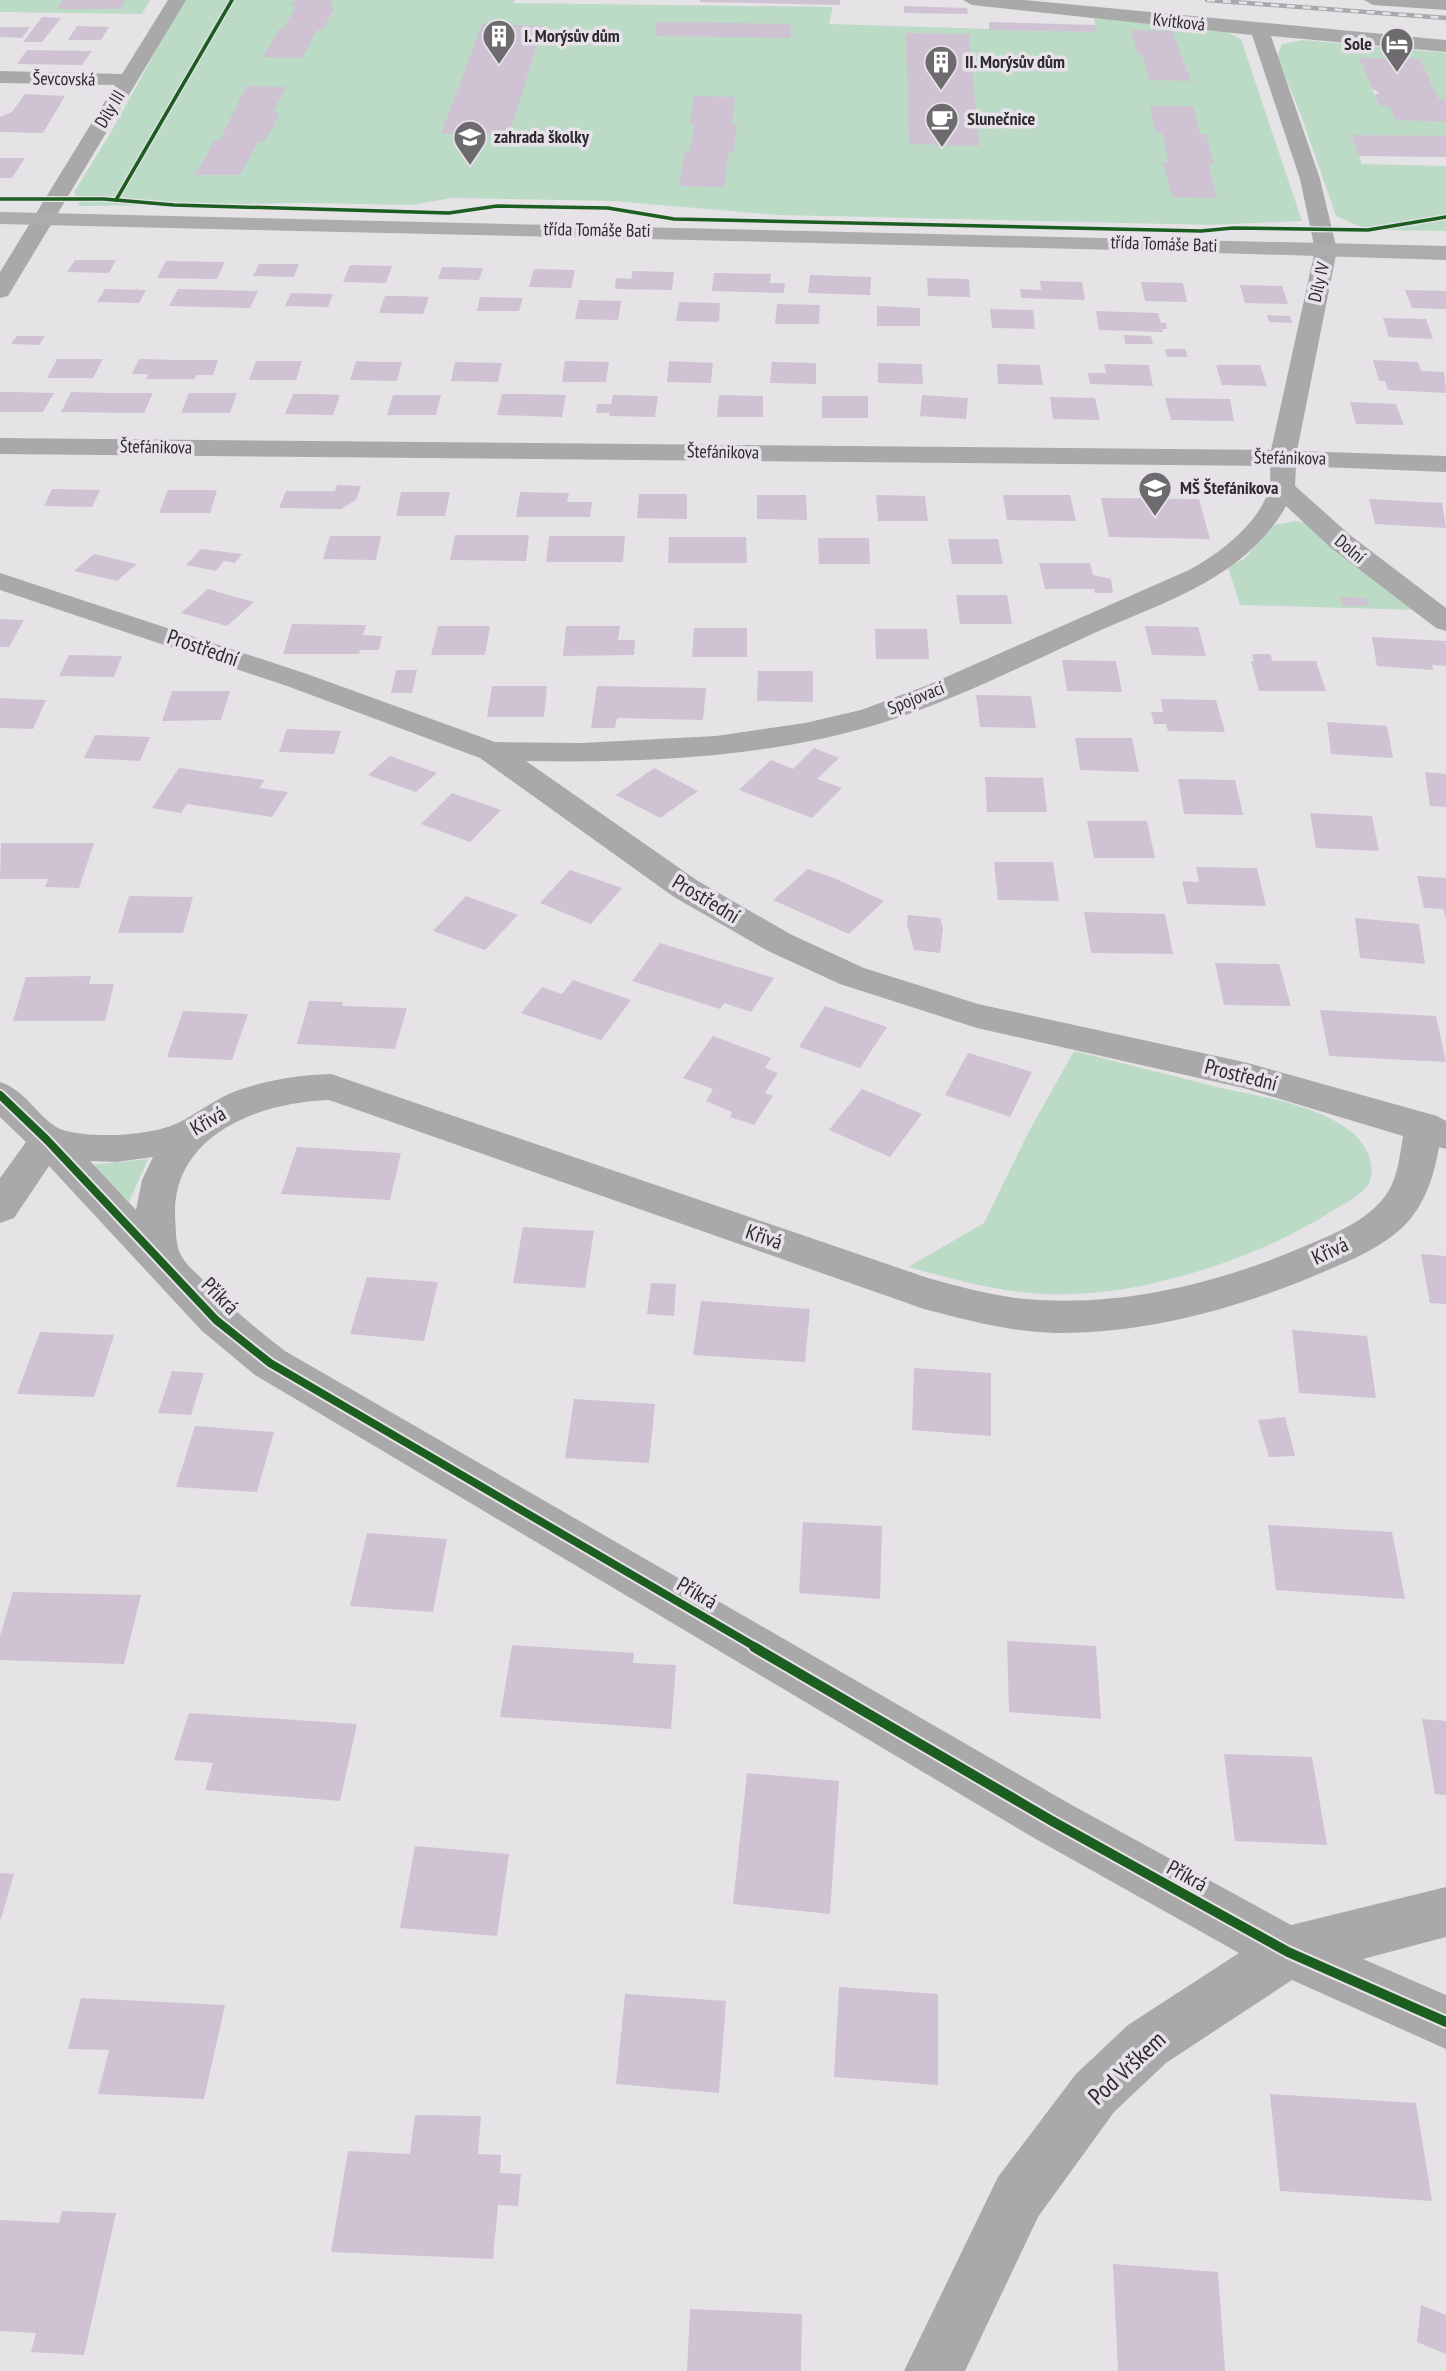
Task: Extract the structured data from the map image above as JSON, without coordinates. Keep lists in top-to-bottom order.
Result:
{
  "streets": {
    "main road": ["třída Tomáše Bati"],
    "street": [
      "Kvítková",
      "Ševcovská",
      "Díly III",
      "Díly IV",
      "Štefánikova",
      "Dolní",
      "Prostřední",
      "Spojovací",
      "Křivá",
      "Příkrá",
      "Pod Vrškem"
    ]
  },
  "crossings": [
    ["Kvítková", "Díly IV"],
    ["Ševcovská", "Díly III"],
    ["Díly III", "třída Tomáše Bati"],
    ["třída Tomáše Bati", "Díly IV"],
    ["Díly IV", "Štefánikova"],
    ["Dolní", "Spojovací"],
    ["Prostřední", "Spojovací"],
    ["Prostřední", "Křivá"],
    ["Křivá", "Příkrá"],
    ["Příkrá", "Pod Vrškem"]
  ],
  "places": {
    "building": ["I. Morýsův dům", "II. Morýsův dům"],
    "hotel": ["Sole"],
    "cafe": ["Slunečnice"],
    "school or university": ["zahrada školky", "MŠ Štefánikova"]
  }
}
